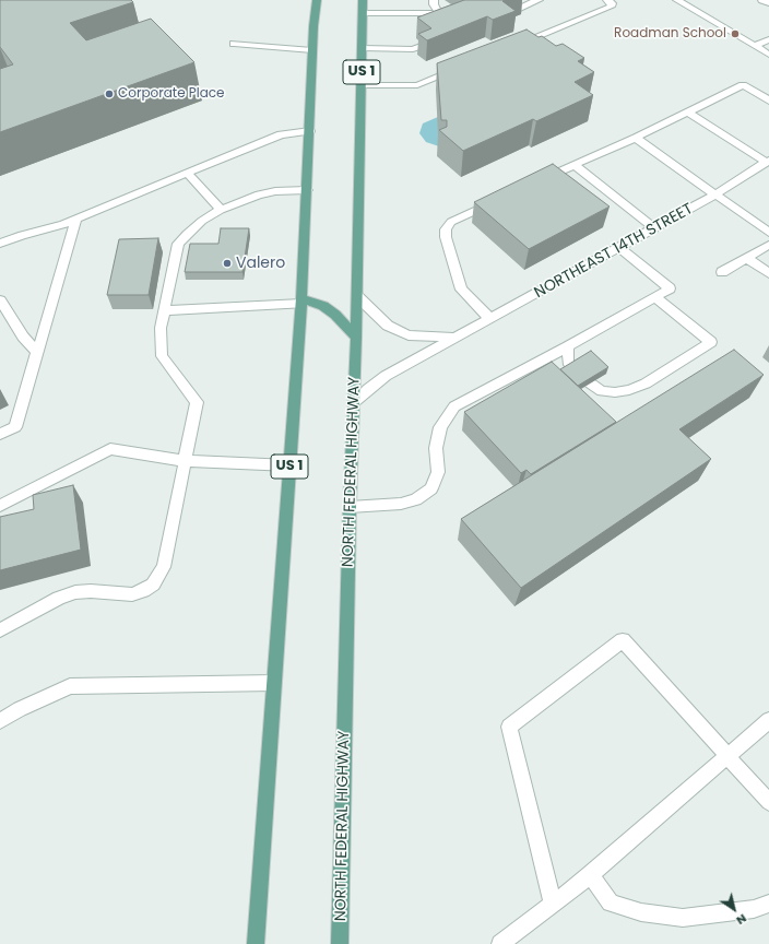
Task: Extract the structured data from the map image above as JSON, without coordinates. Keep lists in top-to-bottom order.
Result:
{
  "streets": {
    "main road": ["US 1", "NORTH FEDERAL HIGHWAY"],
    "street": ["NORTHEAST 14TH STREET"]
  },
  "crossings": [
    ["NORTHEAST 14TH STREET", "NORTH FEDERAL HIGHWAY"]
  ],
  "places": ["Roadman School", "Corporate Place", "Valero"],
  "north": "bottom right"
}
